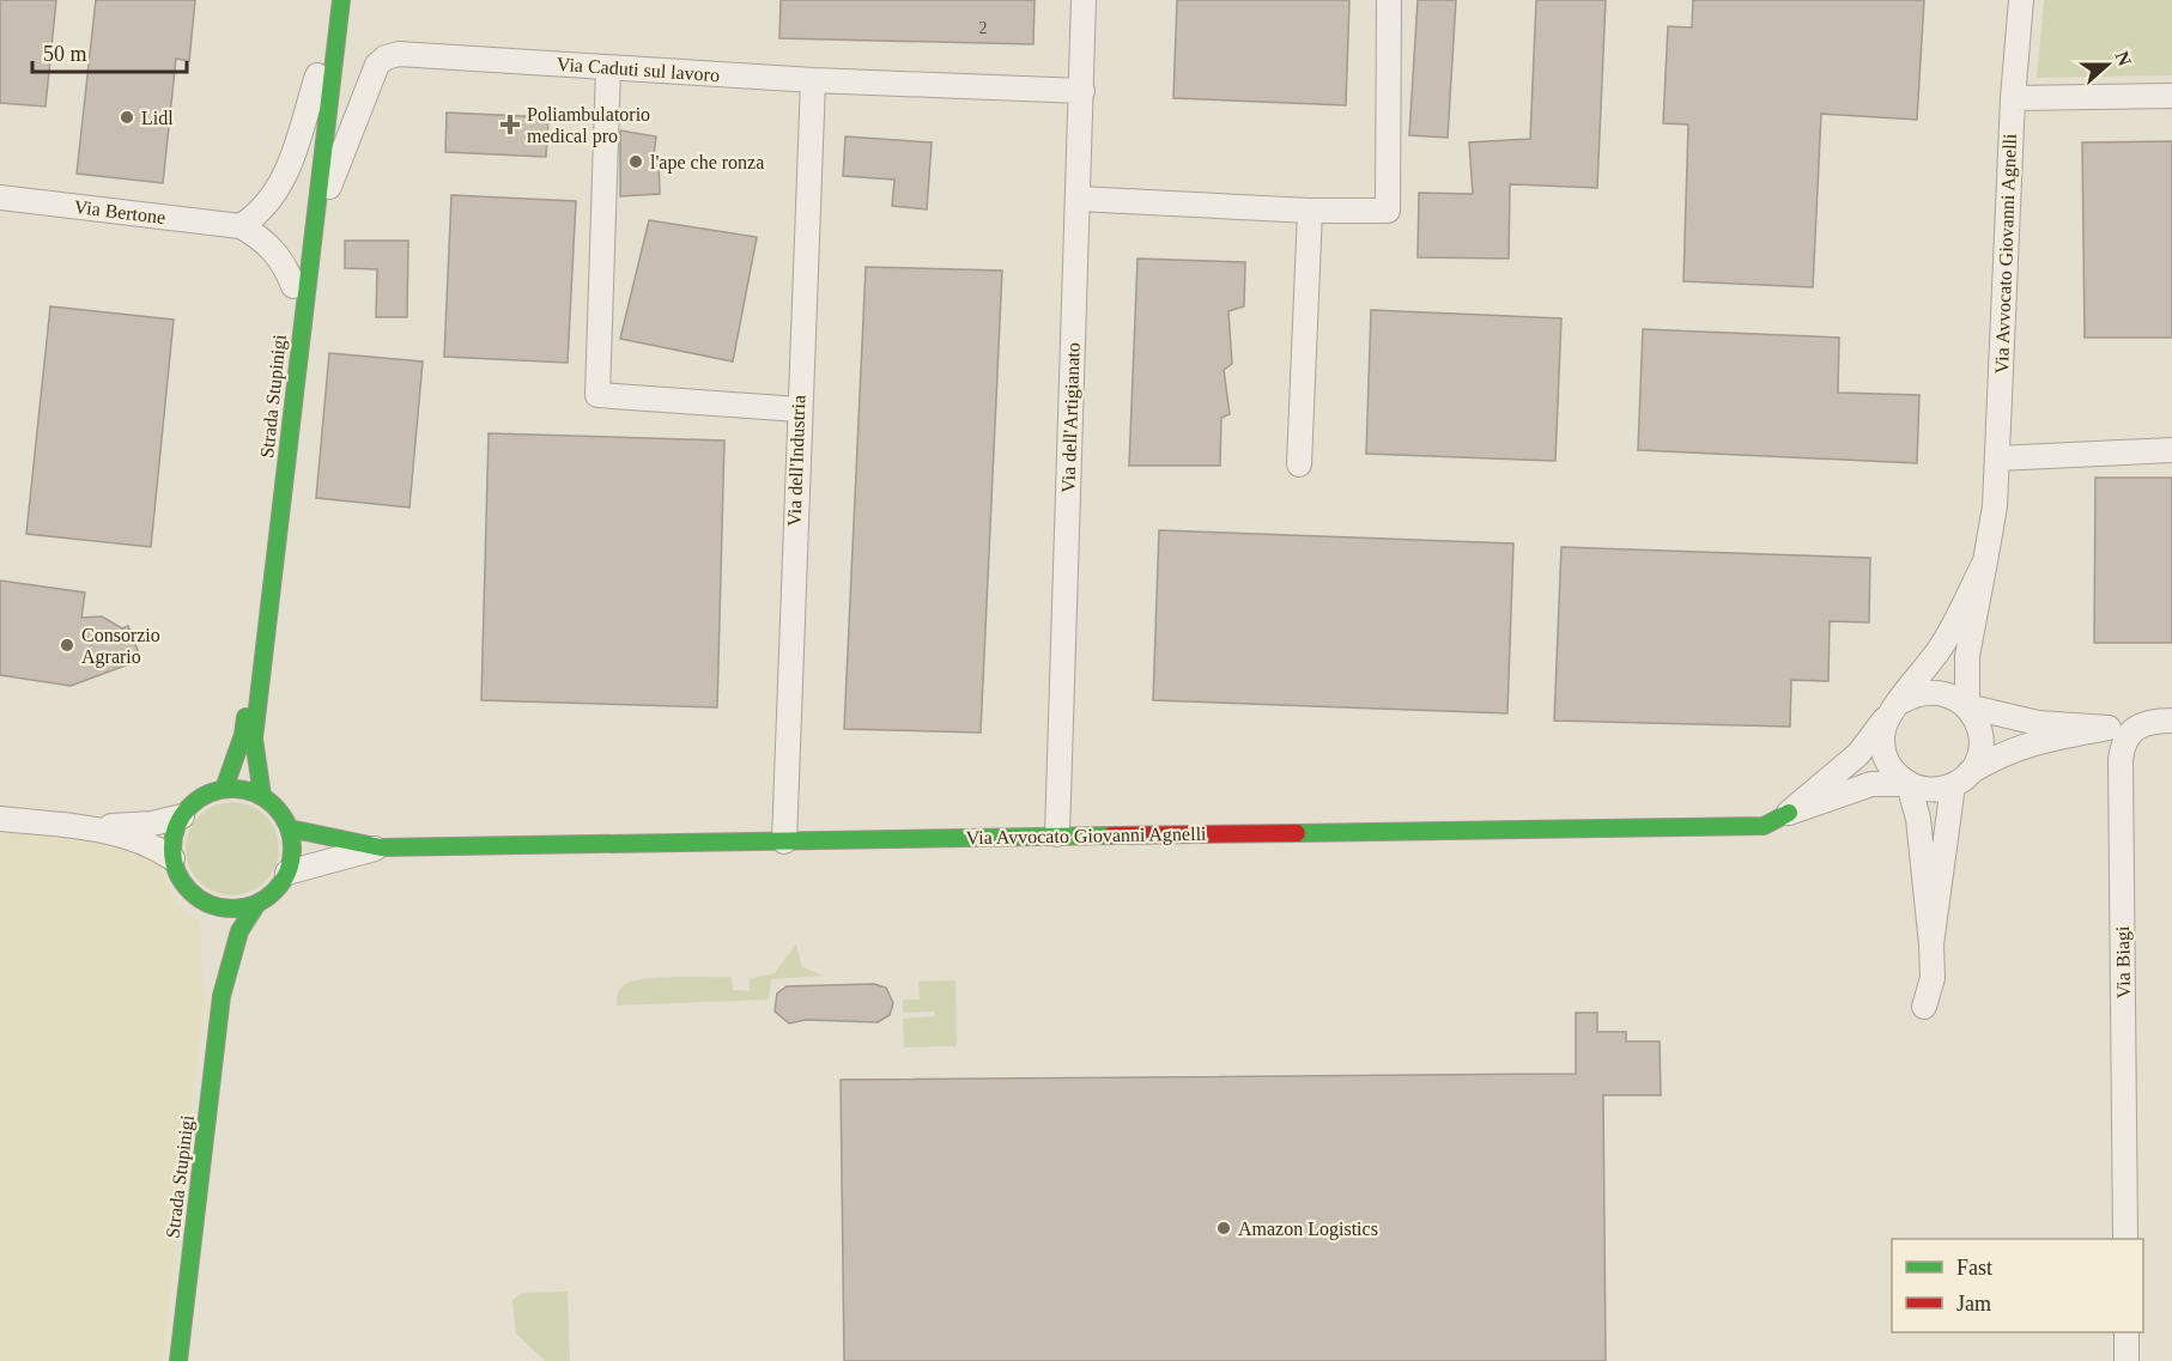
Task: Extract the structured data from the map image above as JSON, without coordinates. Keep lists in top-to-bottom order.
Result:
{
  "streets": {
    "main road": ["Via Avvocato Giovanni Agnelli", "Strada Stupinigi"],
    "street": [
      "Via Caduti sul lavoro",
      "Via Bertone",
      "Via dell'Artigianato",
      "Via dell'Industria",
      "Via Biagi"
    ]
  },
  "crossings": [
    ["Via Caduti sul lavoro", "Strada Stupinigi"],
    ["Via Caduti sul lavoro", "Via dell'Artigianato"],
    ["Via Caduti sul lavoro", "Via dell'Industria"],
    ["Via Bertone", "Strada Stupinigi"],
    ["Via Avvocato Giovanni Agnelli", "Strada Stupinigi"],
    ["Via Avvocato Giovanni Agnelli", "Via dell'Artigianato"],
    ["Via Avvocato Giovanni Agnelli", "Via dell'Industria"]
  ],
  "places": {
    "other": [
      "Lidl",
      "l'ape che ronza",
      "Consorzio Agrario",
      "Amazon Logistics"
    ],
    "health": ["Poliambulatorio medical pro"]
  },
  "house_numbers": ["2"],
  "legend": ["Fast", "Jam"],
  "scale_bar": "50 m",
  "north": "right"
}
